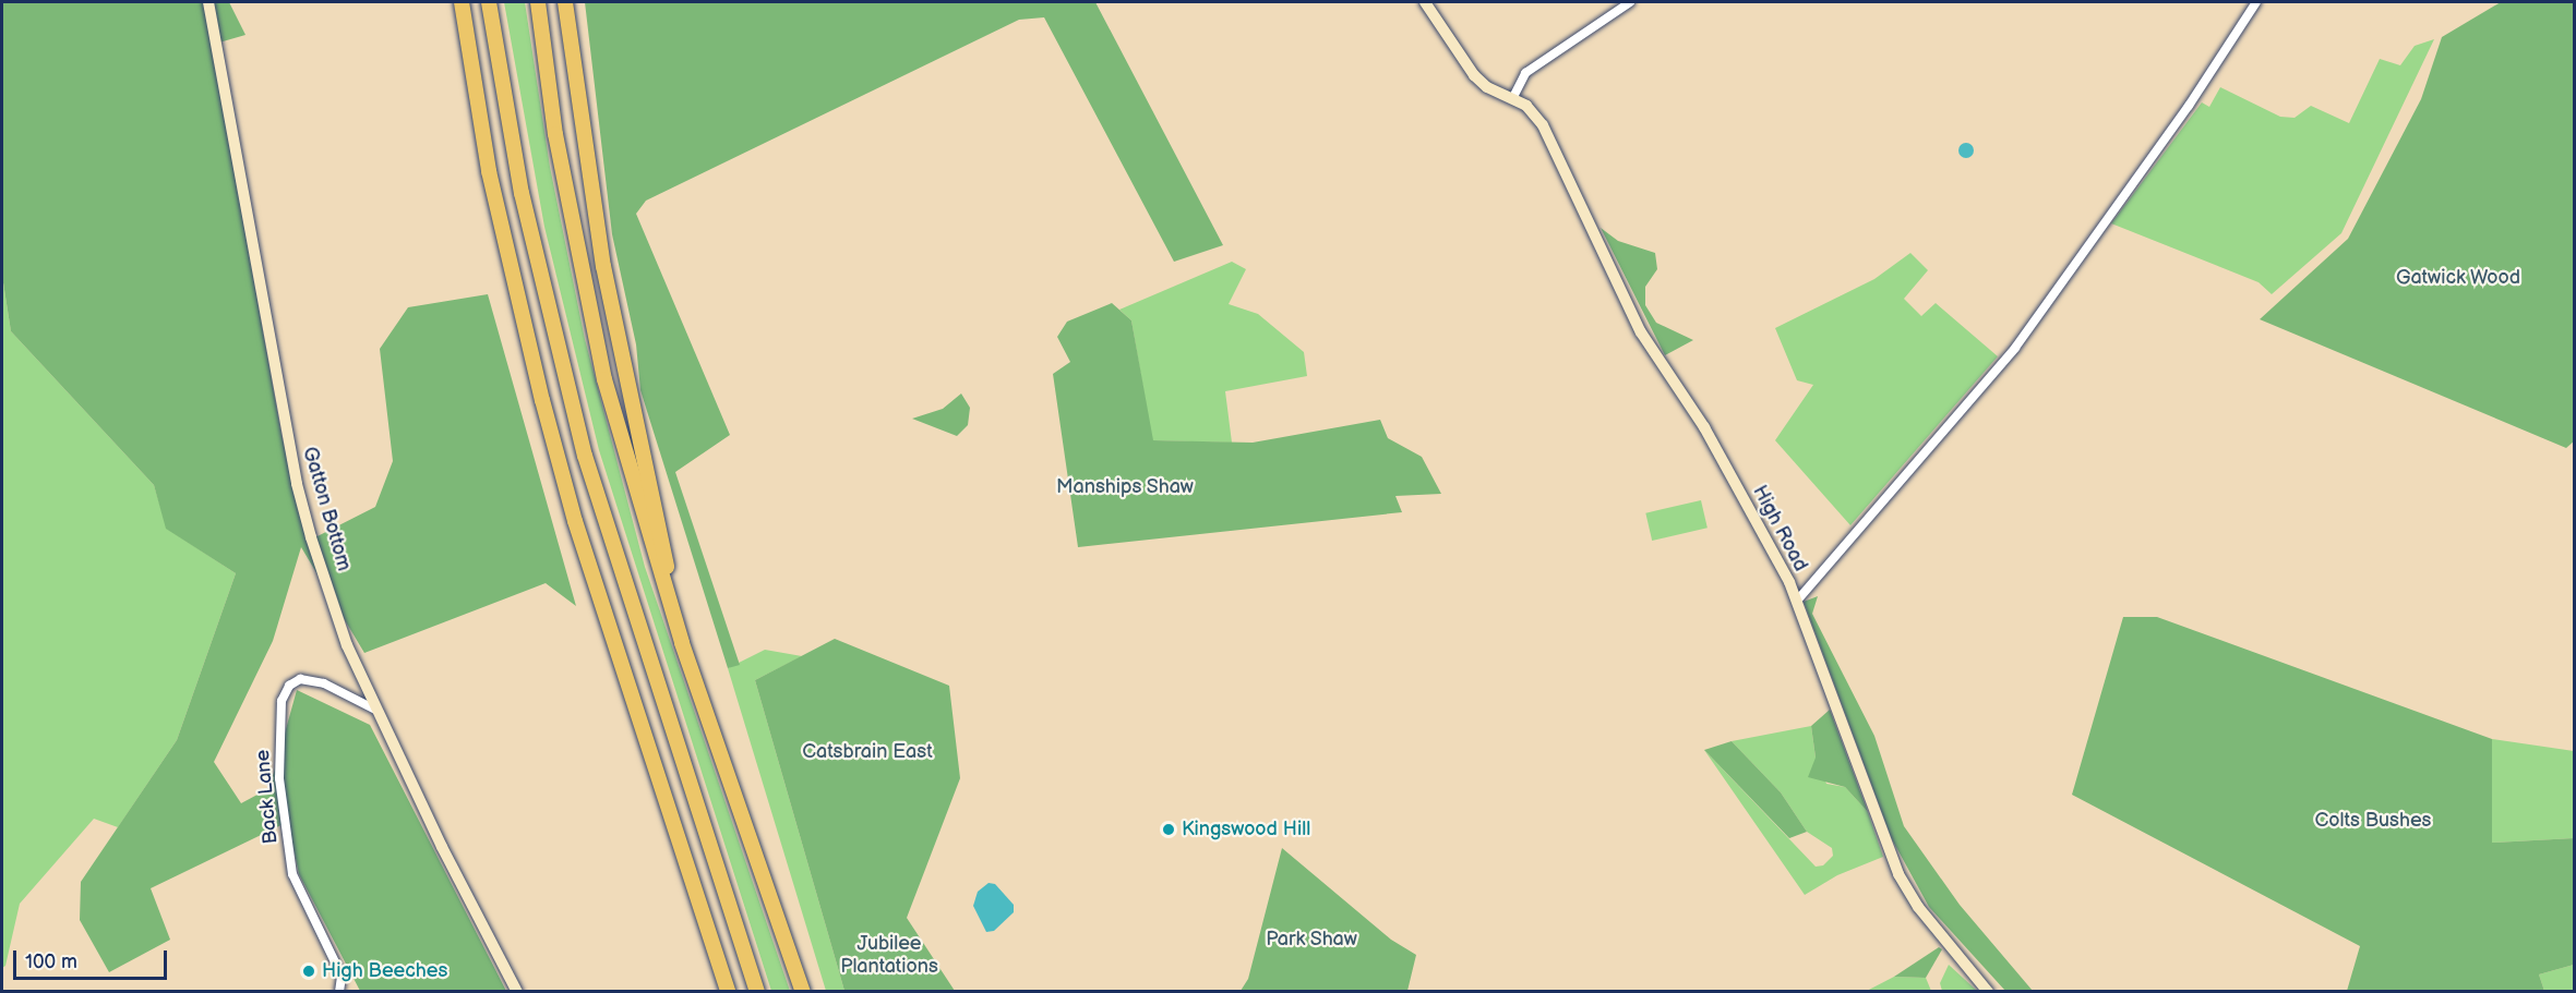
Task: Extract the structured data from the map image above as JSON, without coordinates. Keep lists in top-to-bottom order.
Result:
{
  "streets": {
    "street": ["Gatton Bottom", "High Road", "Back Lane"]
  },
  "crossings": [
    ["Gatton Bottom", "Back Lane"]
  ],
  "parks": [
    "Gatwick Wood",
    "Manships Shaw",
    "Catsbrain East",
    "Colts Bushes",
    "Park Shaw",
    "Jubilee Plantations"
  ],
  "places": ["Kingswood Hill", "High Beeches"],
  "scale_bar": "100 m"
}
